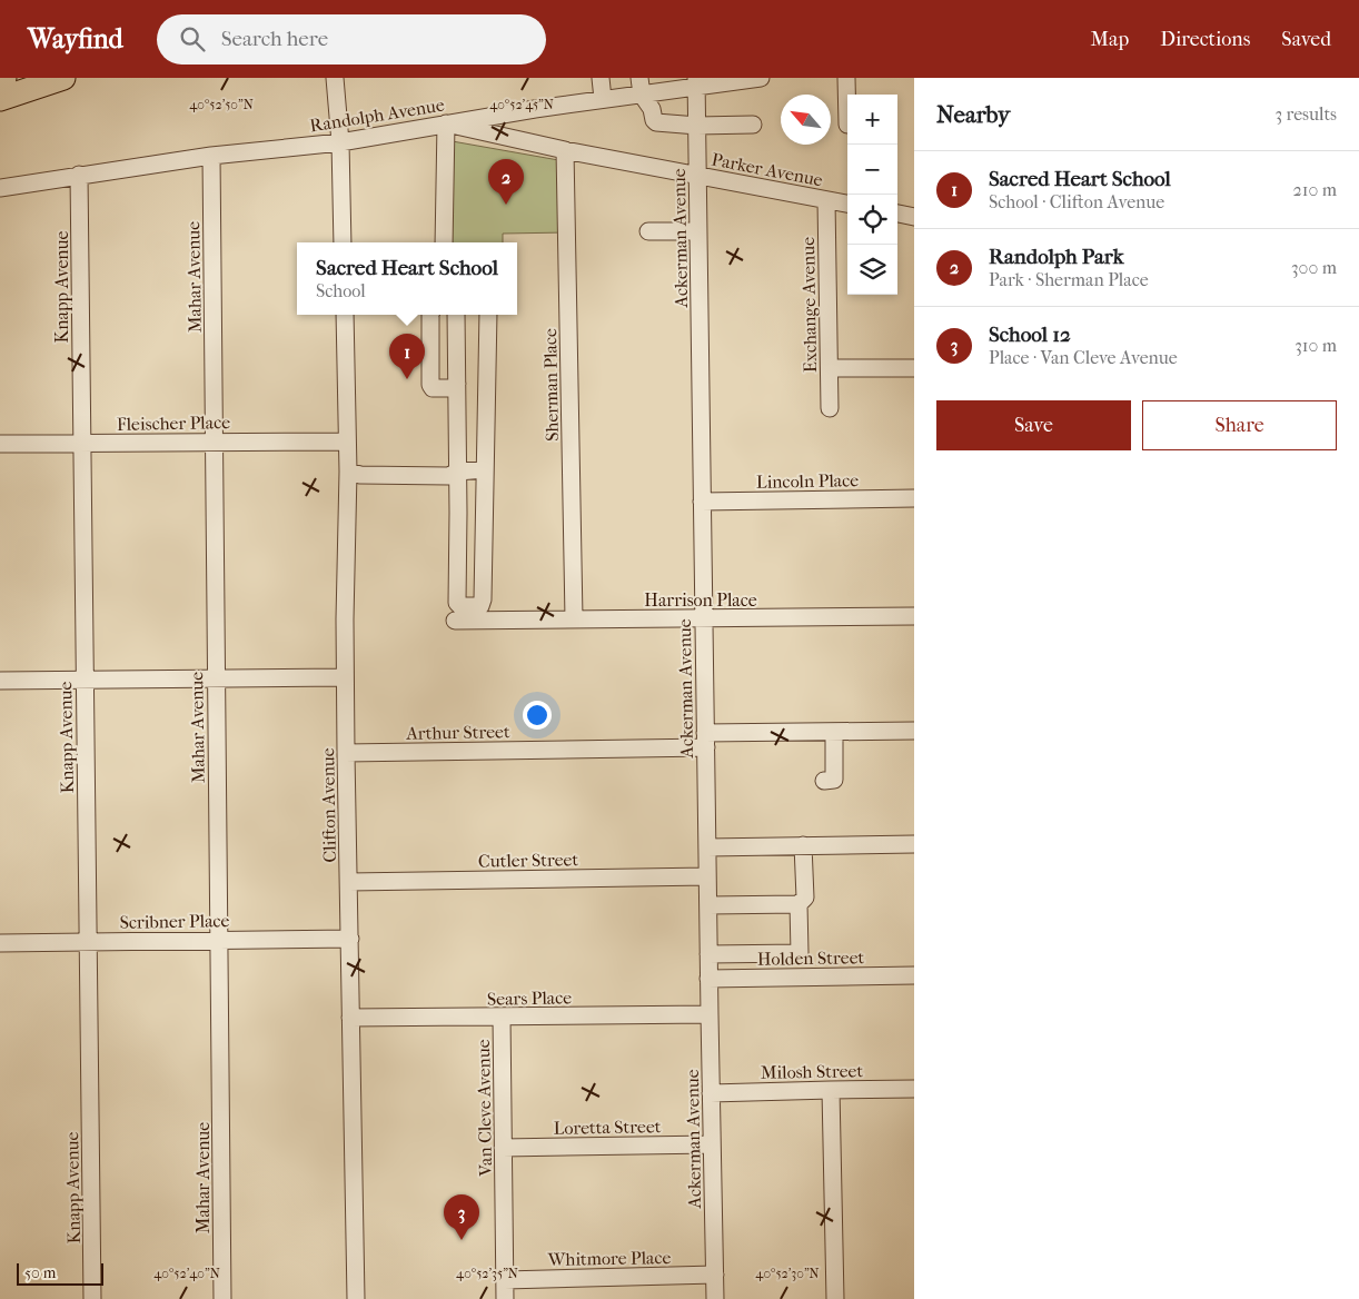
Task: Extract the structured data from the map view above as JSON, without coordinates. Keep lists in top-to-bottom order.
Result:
{
  "streets": {
    "street": [
      "Randolph Avenue",
      "Parker Avenue",
      "Ackerman Avenue",
      "Mahar Avenue",
      "Knapp Avenue",
      "Exchange Avenue",
      "Sherman Place",
      "Fleischer Place",
      "Lincoln Place",
      "Harrison Place",
      "Arthur Street",
      "Clifton Avenue",
      "Cutler Street",
      "Scribner Place",
      "Holden Street",
      "Sears Place",
      "Milosh Street",
      "Van Cleve Avenue",
      "Loretta Street",
      "Whitmore Place"
    ]
  },
  "crossings": [
    ["Randolph Avenue", "Parker Avenue"],
    ["Randolph Avenue", "Ackerman Avenue"],
    ["Randolph Avenue", "Mahar Avenue"],
    ["Randolph Avenue", "Knapp Avenue"],
    ["Parker Avenue", "Ackerman Avenue"],
    ["Parker Avenue", "Exchange Avenue"],
    ["Parker Avenue", "Sherman Place"],
    ["Ackerman Avenue", "Lincoln Place"],
    ["Ackerman Avenue", "Harrison Place"],
    ["Ackerman Avenue", "Arthur Street"],
    ["Ackerman Avenue", "Cutler Street"],
    ["Ackerman Avenue", "Holden Street"],
    ["Ackerman Avenue", "Sears Place"],
    ["Ackerman Avenue", "Milosh Street"],
    ["Ackerman Avenue", "Loretta Street"],
    ["Ackerman Avenue", "Whitmore Place"],
    ["Mahar Avenue", "Fleischer Place"],
    ["Mahar Avenue", "Scribner Place"],
    ["Knapp Avenue", "Fleischer Place"],
    ["Knapp Avenue", "Scribner Place"],
    ["Sherman Place", "Harrison Place"],
    ["Fleischer Place", "Clifton Avenue"],
    ["Arthur Street", "Clifton Avenue"],
    ["Clifton Avenue", "Cutler Street"],
    ["Clifton Avenue", "Scribner Place"],
    ["Clifton Avenue", "Sears Place"],
    ["Sears Place", "Van Cleve Avenue"],
    ["Van Cleve Avenue", "Loretta Street"],
    ["Van Cleve Avenue", "Whitmore Place"]
  ],
  "scale_bar": "50 m",
  "north": "top left",
  "page": {
    "header": "Wayfind",
    "search": "Search here",
    "nav": ["Map", "Directions", "Saved"],
    "heading": ["Nearby", "3 results"],
    "map_buttons": ["+", "−"],
    "list": [
      {
        "mark": "1",
        "name": "Sacred Heart School",
        "note": "School · Clifton Avenue",
        "value": "210 m"
      },
      {
        "mark": "2",
        "name": "Randolph Park",
        "note": "Park · Sherman Place",
        "value": "300 m"
      },
      {
        "mark": "3",
        "name": "School 12",
        "note": "Place · Van Cleve Avenue",
        "value": "310 m"
      }
    ],
    "pins": ["2", "1", "3"],
    "popup": ["Sacred Heart School", "School"],
    "buttons": ["Save", "Share"],
    "scale": "50 m"
  },
  "coordinates": [
    "40°52'50\"N",
    "40°52'45\"N",
    "40°52'40\"N",
    "40°52'35\"N",
    "40°52'30\"N"
  ]
}
